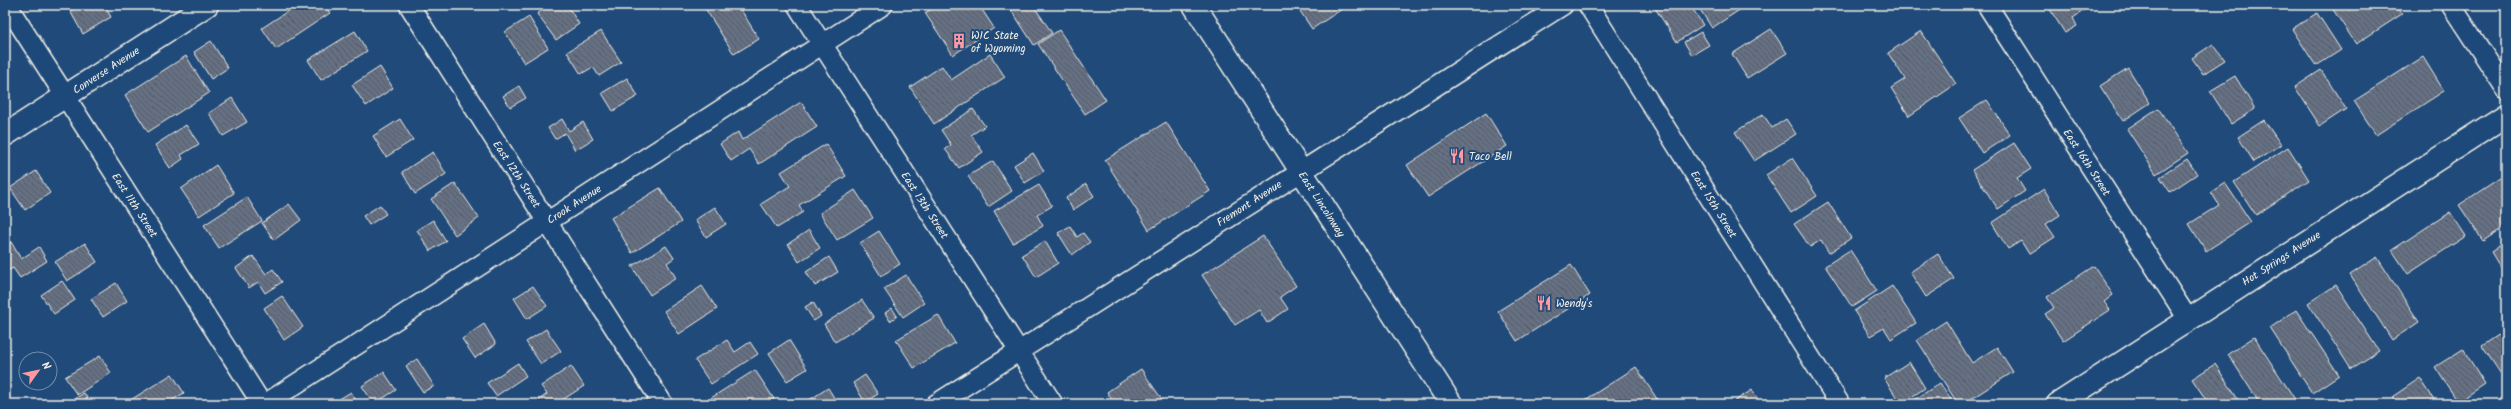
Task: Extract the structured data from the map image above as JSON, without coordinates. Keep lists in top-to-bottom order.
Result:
{
  "streets": {
    "street": [
      "Converse Avenue",
      "East 16th Street",
      "East 12th Street",
      "Fremont Avenue",
      "Crook Avenue",
      "East Lincolnway",
      "East 15th Street",
      "East 11th Street",
      "East 13th Street",
      "Hot Springs Avenue"
    ]
  },
  "crossings": [
    ["Converse Avenue", "East 11th Street"],
    ["East 16th Street", "Hot Springs Avenue"],
    ["East 12th Street", "Crook Avenue"],
    ["Fremont Avenue", "East Lincolnway"],
    ["Fremont Avenue", "East 13th Street"],
    ["Crook Avenue", "East 11th Street"],
    ["Crook Avenue", "East 13th Street"]
  ],
  "places": {
    "building": ["WIC State of Wyoming"],
    "restaurant": ["Taco Bell", "Wendy's"]
  },
  "north": "top right"
}
